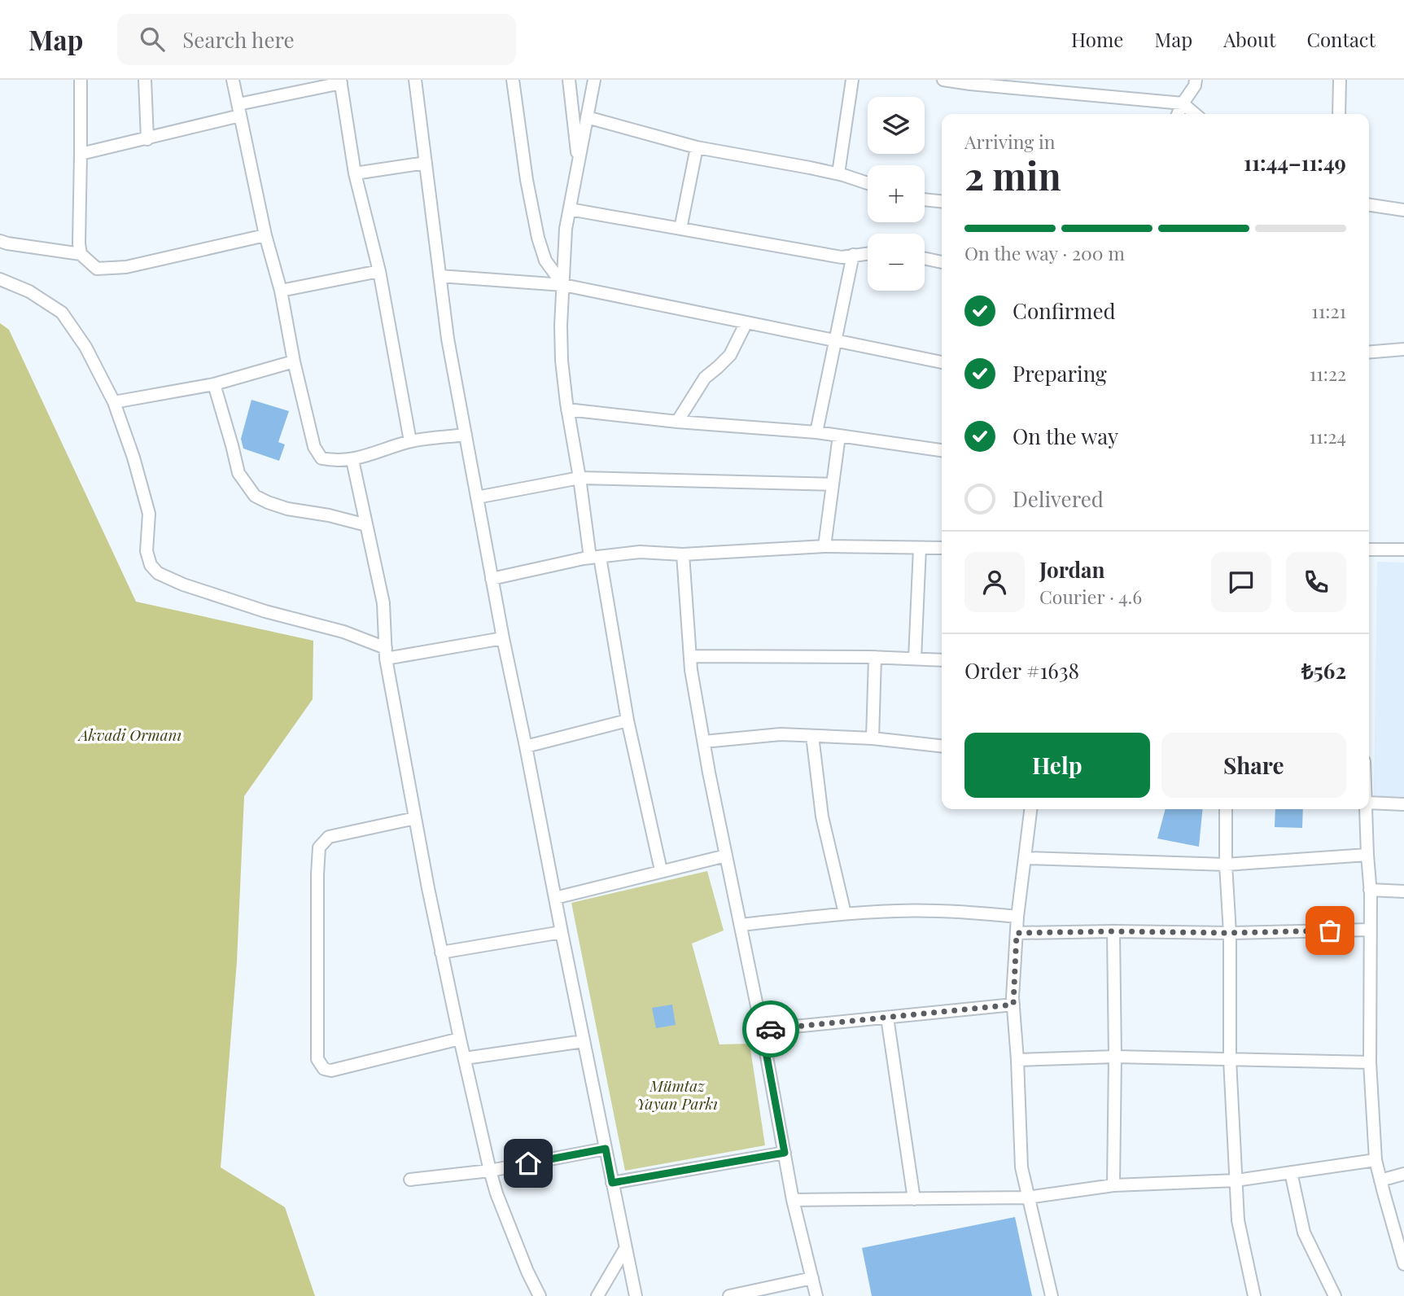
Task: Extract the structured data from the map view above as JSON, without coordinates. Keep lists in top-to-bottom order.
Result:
{
  "parks": ["Akvadi Ormanı", "Mümtaz Yayan Parkı"],
  "page": {
    "header": "Map",
    "search": "Search here",
    "nav": [
      "Home",
      "Map",
      "About",
      "Contact"
    ],
    "map_buttons": ["+", "−"],
    "heading": ["2 min", "Arriving in", "11:44–11:49"],
    "panel": [
      "Jordan",
      "Courier · 4.6",
      "Order #1638",
      "₺562"
    ],
    "bar": "On the way · 200 m",
    "list": [
      ["Confirmed", "11:21"],
      ["Preparing", "11:22"],
      ["On the way", "11:24"],
      "Delivered"
    ],
    "buttons": ["Help", "Share"]
  }
}
